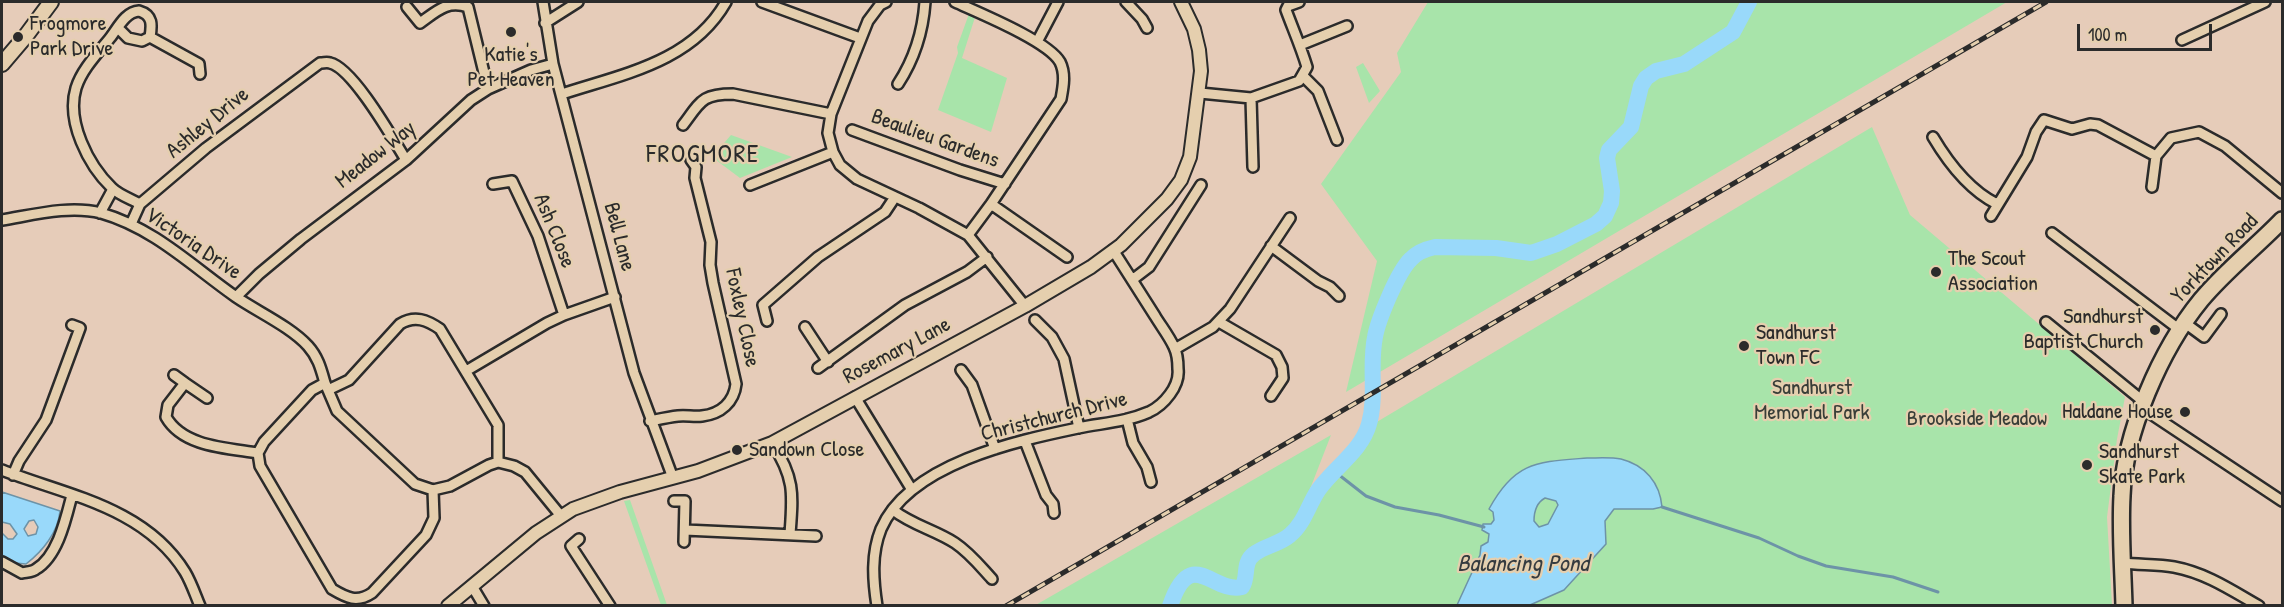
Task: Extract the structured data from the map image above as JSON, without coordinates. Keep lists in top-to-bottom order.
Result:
{
  "streets": {
    "main road": ["Yorktown Road"],
    "street": [
      "Ashley Drive",
      "Beaulieu Gardens",
      "Meadow Way",
      "Ash Close",
      "Bell Lane",
      "Victoria Drive",
      "Foxley Close",
      "Rosemary Lane",
      "Christchurch Drive"
    ]
  },
  "crossings": [
    ["Ashley Drive", "Meadow Way"],
    ["Ashley Drive", "Victoria Drive"],
    ["Meadow Way", "Bell Lane"],
    ["Meadow Way", "Victoria Drive"],
    ["Bell Lane", "Foxley Close"],
    ["Bell Lane", "Rosemary Lane"],
    ["Rosemary Lane", "Christchurch Drive"]
  ],
  "districts": ["FROGMORE"],
  "water": ["Balancing Pond"],
  "parks": ["Sandhurst Memorial Park", "Brookside Meadow"],
  "places": [
    "Katie's Pet Heaven",
    "Frogmore Park Drive",
    "The Scout Association",
    "Sandhurst Baptist Church",
    "Sandhurst Town FC",
    "Haldane House",
    "Sandown Close",
    "Sandhurst Skate Park"
  ],
  "scale_bar": "100 m"
}
